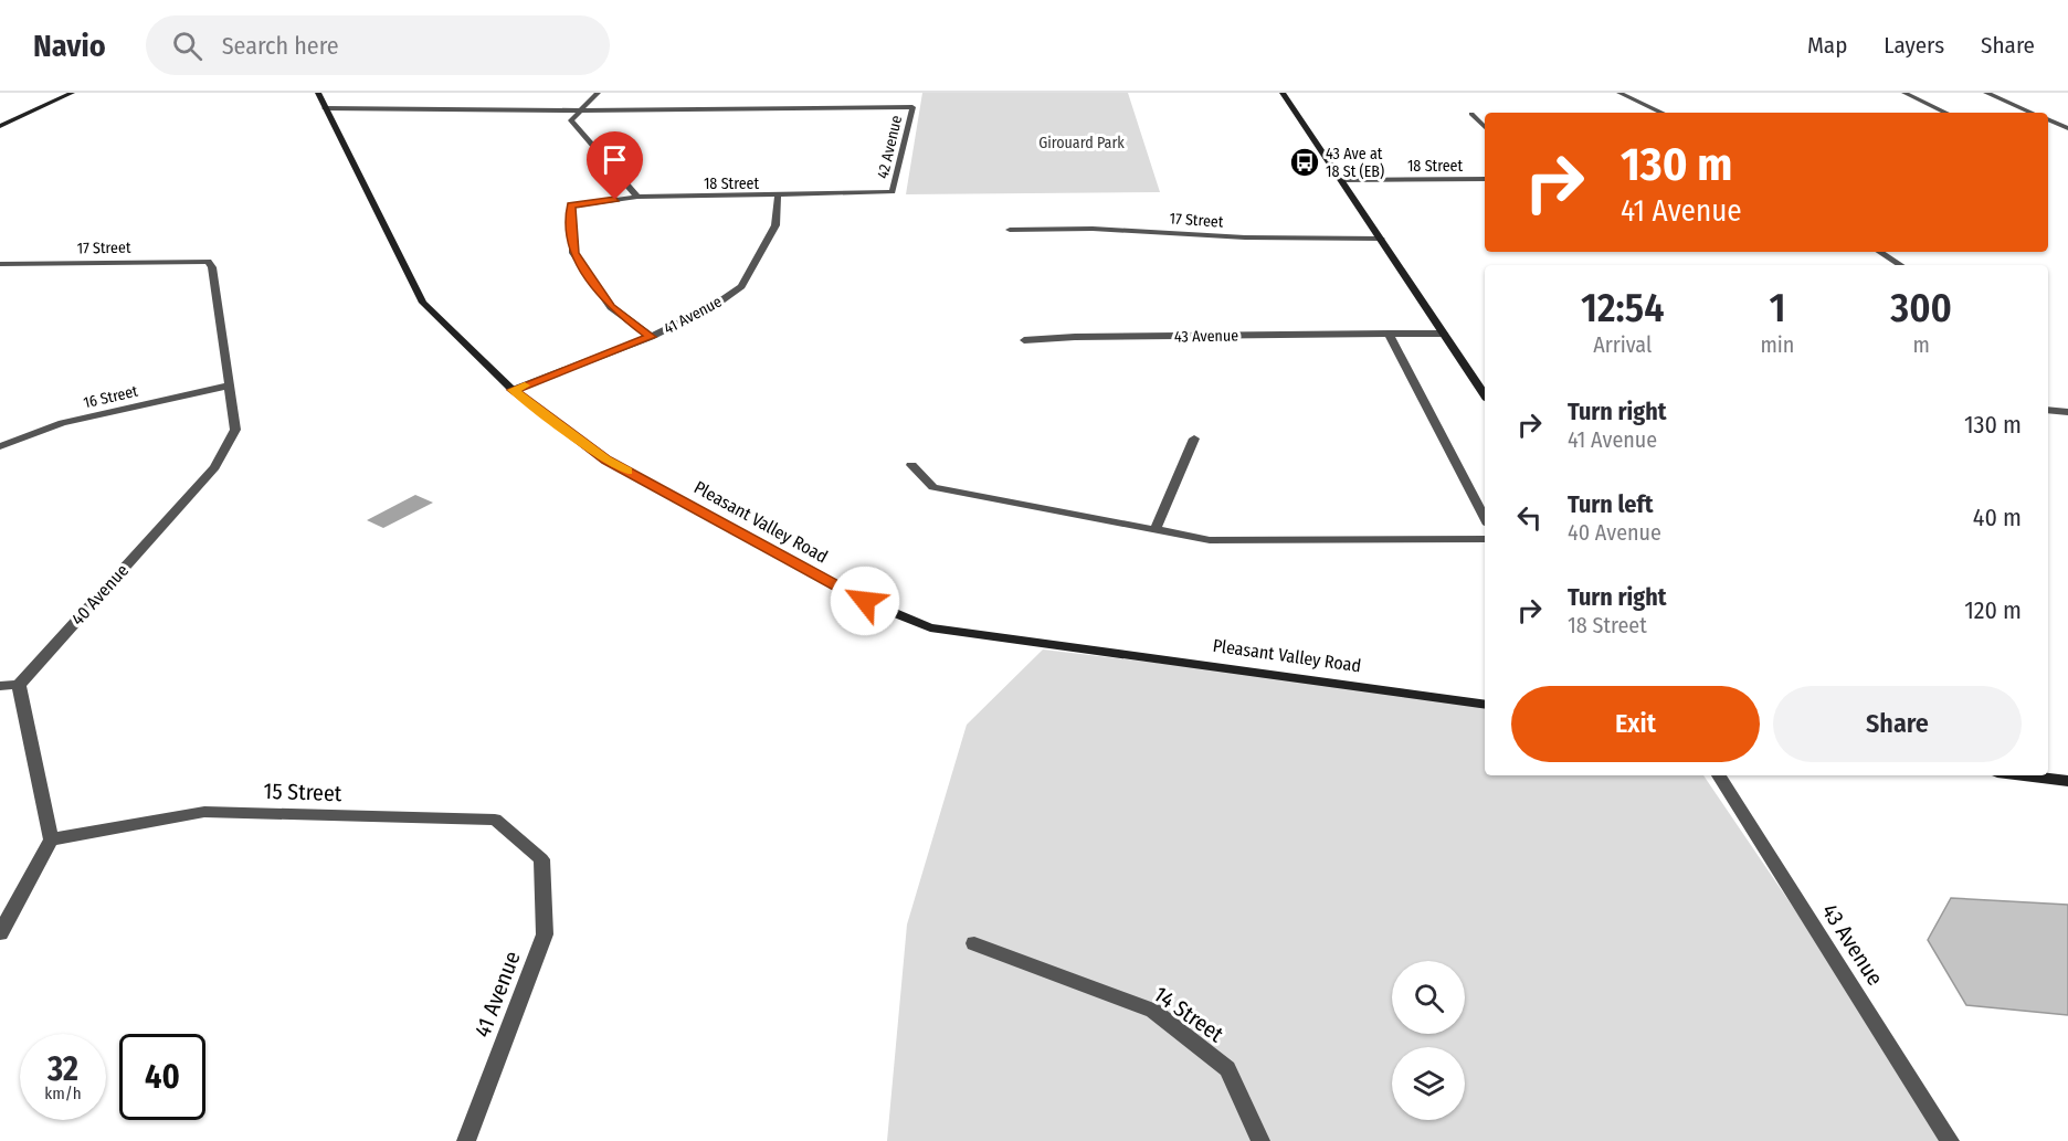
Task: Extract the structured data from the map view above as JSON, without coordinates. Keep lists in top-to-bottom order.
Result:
{
  "streets": {
    "street": [
      "42 Avenue",
      "18 Street",
      "17 Street",
      "41 Avenue",
      "43 Avenue",
      "16 Street",
      "Pleasant Valley Road",
      "40 Avenue",
      "15 Street",
      "14 Street"
    ]
  },
  "crossings": [
    ["42 Avenue", "18 Street"],
    ["18 Street", "41 Avenue"],
    ["17 Street", "40 Avenue"],
    ["41 Avenue", "Pleasant Valley Road"],
    ["41 Avenue", "15 Street"],
    ["16 Street", "40 Avenue"]
  ],
  "parks": ["Girouard Park"],
  "places": {
    "bus stop": ["43 Ave at 18 St (EB)"]
  },
  "page": {
    "header": "Navio",
    "search": "Search here",
    "nav": ["Map", "Layers", "Share"],
    "turn": ["130 m", "41 Avenue"],
    "eta": [
      "12:54",
      "Arrival",
      "1",
      "min",
      "300",
      "m"
    ],
    "list": [
      {
        "name": "Turn right",
        "note": "41 Avenue",
        "value": "130 m"
      },
      {
        "name": "Turn left",
        "note": "40 Avenue",
        "value": "40 m"
      },
      {
        "name": "Turn right",
        "note": "18 Street",
        "value": "120 m"
      }
    ],
    "buttons": ["Exit", "Share"],
    "speed": "32 km/h",
    "limit": "40"
  }
}
